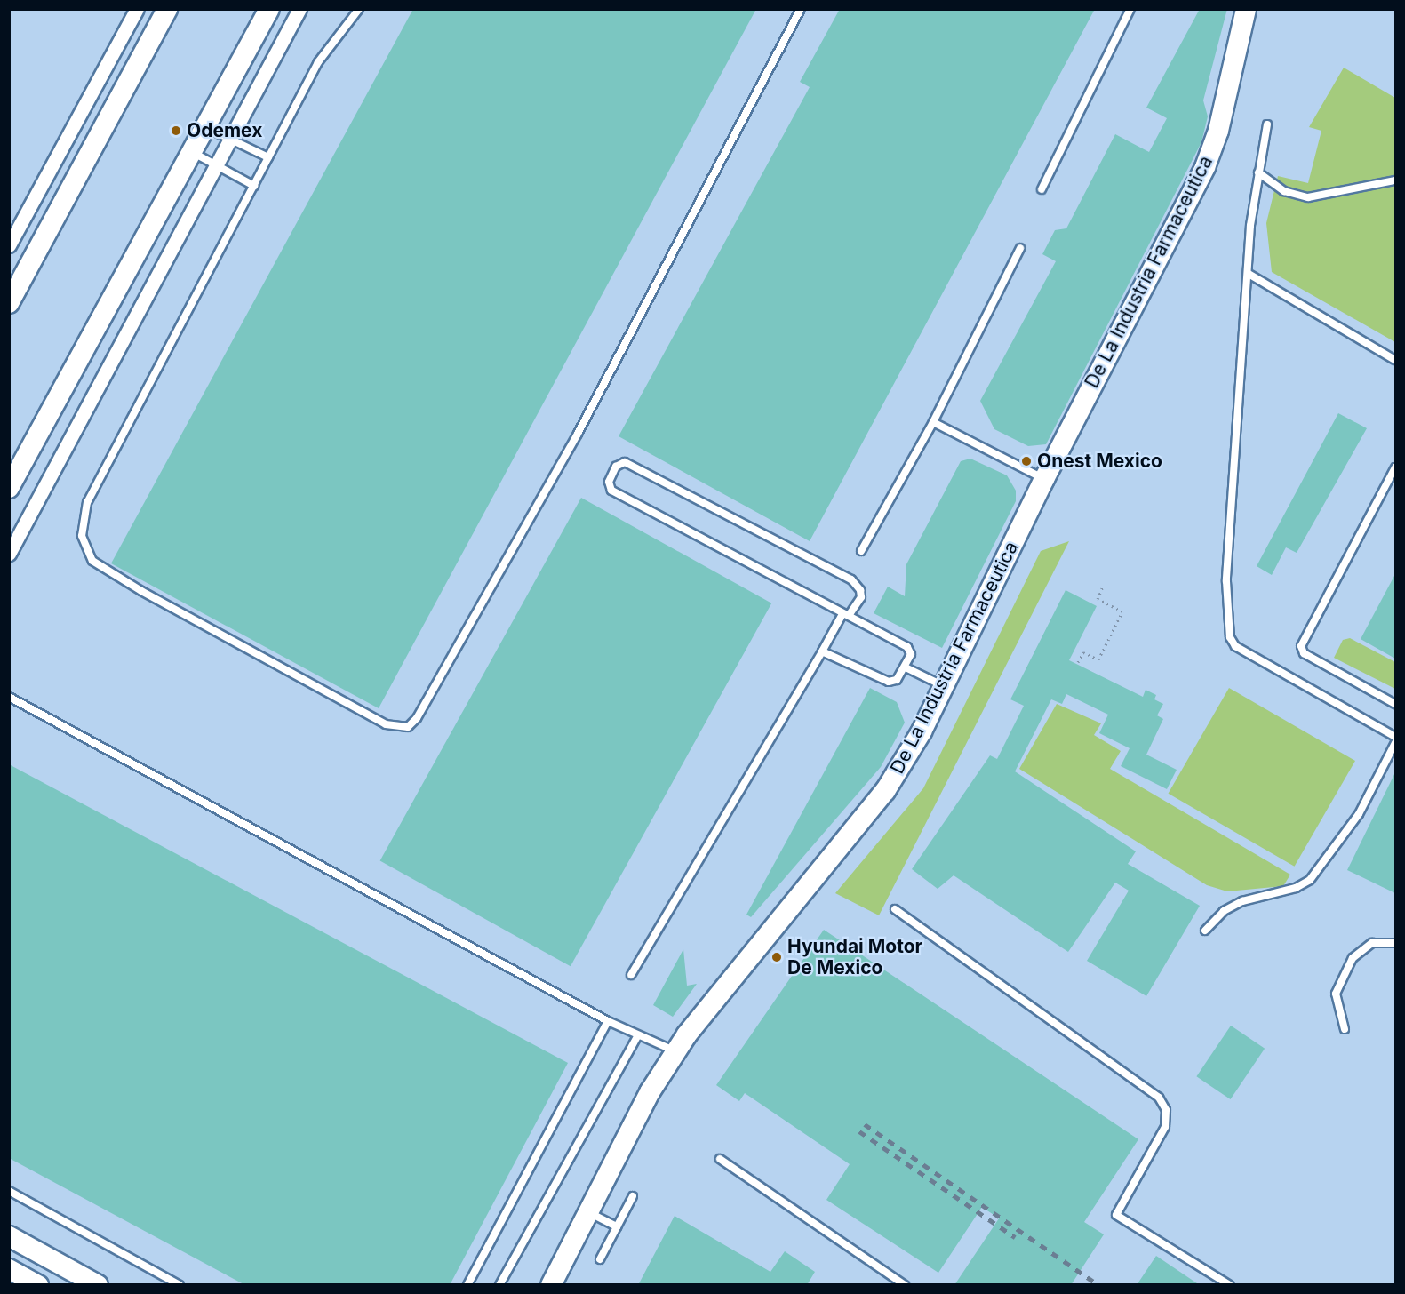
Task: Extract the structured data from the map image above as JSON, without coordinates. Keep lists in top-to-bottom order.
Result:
{
  "streets": {
    "main road": ["De La Industria Farmaceutica"]
  },
  "places": ["Odemex", "Onest Mexico", "Hyundai Motor De Mexico"]
}
